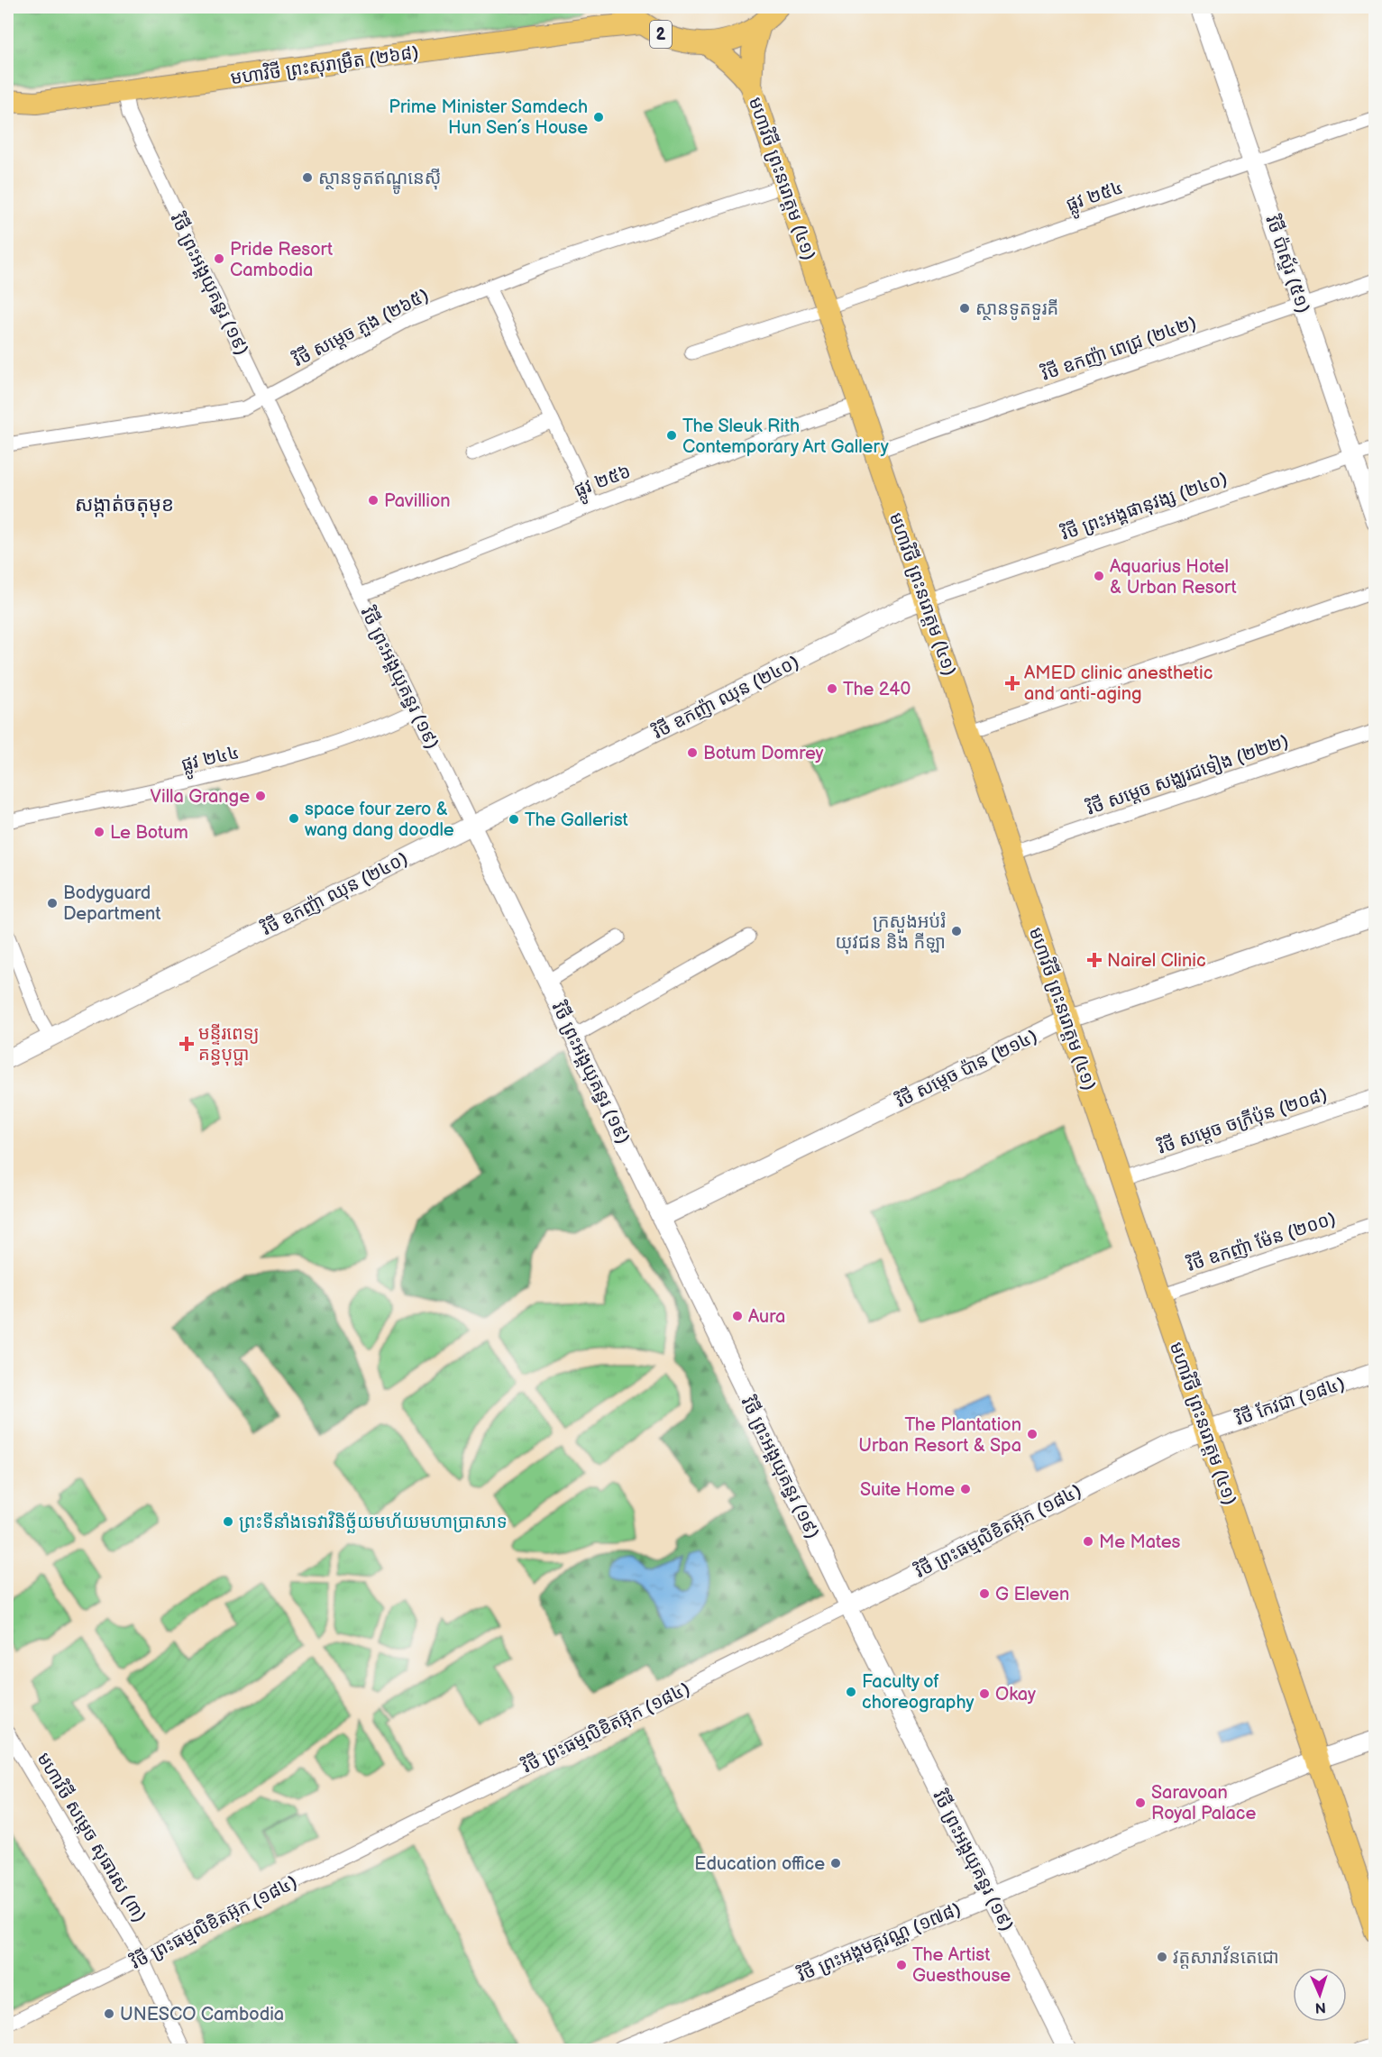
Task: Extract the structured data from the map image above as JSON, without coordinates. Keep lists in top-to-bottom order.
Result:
{
  "streets": {
    "main road": ["2", "មហាវិថី ព្រះសុរាម្រឹត (២៦៨)", "មហាវិថី ព្រះនរោត្តម (៤១)"],
    "street": [
      "ផ្លូវ ២៥៤",
      "វិថី ប៉ាស្ទ័រ (៥១)",
      "វិថី ព្រះអង្គយុគន្ធរ (១៩)",
      "វិថី សម្តេច ភួង (២៦៥)",
      "វិថី ឧកញ៉ា ពេជ្រ (២៤២)",
      "ផ្លូវ ២៥៦",
      "វិថី ព្រះអង្គផានុវង្ស (២៤០)",
      "វិថី ឧកញ៉ា ឈុន (២៤០)",
      "ផ្លូវ ២៤៤",
      "វិថី សម្តេច សង្ឈរជទៀង (២២២)",
      "វិថី សម្តេច ប៉ាន (២១៤)",
      "វិថី សម្តេច ចក្រីប៉ុន (២០៨)",
      "វិថី ឧកញ៉ា ម៉ែន (២០០)",
      "វិថី កែវជា (១៨៤)",
      "វិថី ព្រះធម្មលិខិតអ៊ុក (១៨៤)",
      "មហាវិថី សម្តេច សុធារស (៣)",
      "វិថី ព្រះអង្គមគ្គវណ្ណ (១៧៨)"
    ]
  },
  "crossings": [
    ["2", "មហាវិថី ព្រះសុរាម្រឹត (២៦៨)"],
    ["2", "មហាវិថី ព្រះនរោត្តម (៤១)"],
    ["មហាវិថី ព្រះសុរាម្រឹត (២៦៨)", "វិថី ព្រះអង្គយុគន្ធរ (១៩)"],
    ["មហាវិថី ព្រះនរោត្តម (៤១)", "ផ្លូវ ២៥៤"],
    ["មហាវិថី ព្រះនរោត្តម (៤១)", "វិថី សម្តេច ភួង (២៦៥)"],
    ["មហាវិថី ព្រះនរោត្តម (៤១)", "វិថី ឧកញ៉ា ពេជ្រ (២៤២)"],
    ["មហាវិថី ព្រះនរោត្តម (៤១)", "ផ្លូវ ២៥៦"],
    ["មហាវិថី ព្រះនរោត្តម (៤១)", "វិថី ព្រះអង្គផានុវង្ស (២៤០)"],
    ["មហាវិថី ព្រះនរោត្តម (៤១)", "វិថី ឧកញ៉ា ឈុន (២៤០)"],
    ["មហាវិថី ព្រះនរោត្តម (៤១)", "វិថី សម្តេច សង្ឈរជទៀង (២២២)"],
    ["មហាវិថី ព្រះនរោត្តម (៤១)", "វិថី សម្តេច ប៉ាន (២១៤)"],
    ["មហាវិថី ព្រះនរោត្តម (៤១)", "វិថី សម្តេច ចក្រីប៉ុន (២០៨)"],
    ["មហាវិថី ព្រះនរោត្តម (៤១)", "វិថី ឧកញ៉ា ម៉ែន (២០០)"],
    ["មហាវិថី ព្រះនរោត្តម (៤១)", "វិថី កែវជា (១៨៤)"],
    ["មហាវិថី ព្រះនរោត្តម (៤១)", "វិថី ព្រះធម្មលិខិតអ៊ុក (១៨៤)"],
    ["មហាវិថី ព្រះនរោត្តម (៤១)", "វិថី ព្រះអង្គមគ្គវណ្ណ (១៧៨)"],
    ["ផ្លូវ ២៥៤", "វិថី ប៉ាស្ទ័រ (៥១)"],
    ["វិថី ប៉ាស្ទ័រ (៥១)", "វិថី ឧកញ៉ា ពេជ្រ (២៤២)"],
    ["វិថី ប៉ាស្ទ័រ (៥១)", "វិថី ព្រះអង្គផានុវង្ស (២៤០)"],
    ["វិថី ព្រះអង្គយុគន្ធរ (១៩)", "វិថី សម្តេច ភួង (២៦៥)"],
    ["វិថី ព្រះអង្គយុគន្ធរ (១៩)", "ផ្លូវ ២៥៦"],
    ["វិថី ព្រះអង្គយុគន្ធរ (១៩)", "វិថី ឧកញ៉ា ឈុន (២៤០)"],
    ["វិថី ព្រះអង្គយុគន្ធរ (១៩)", "ផ្លូវ ២៤៤"],
    ["វិថី ព្រះអង្គយុគន្ធរ (១៩)", "វិថី សម្តេច ប៉ាន (២១៤)"],
    ["វិថី ព្រះអង្គយុគន្ធរ (១៩)", "វិថី ព្រះធម្មលិខិតអ៊ុក (១៨៤)"],
    ["វិថី ព្រះអង្គយុគន្ធរ (១៩)", "វិថី ព្រះអង្គមគ្គវណ្ណ (១៧៨)"],
    ["វិថី ព្រះអង្គផានុវង្ស (២៤០)", "វិថី ឧកញ៉ា ឈុន (២៤០)"],
    ["វិថី កែវជា (១៨៤)", "វិថី ព្រះធម្មលិខិតអ៊ុក (១៨៤)"],
    ["វិថី ព្រះធម្មលិខិតអ៊ុក (១៨៤)", "មហាវិថី សម្តេច សុធារស (៣)"]
  ],
  "districts": ["សង្កាត់ចតុមុខ"],
  "places": {
    "other": [
      "Prime Minister Samdech Hun Sen´s House",
      "ស្ថានទូតឥណ្ឌូនេស៊ី",
      "Pride Resort Cambodia",
      "ស្ថានទូតទួរគី",
      "The Sleuk Rith Contemporary Art Gallery",
      "Pavillion",
      "Aquarius Hotel & Urban Resort",
      "The 240",
      "Botum Domrey",
      "Villa Grange",
      "space four zero & wang dang doodle",
      "The Gallerist",
      "Le Botum",
      "Bodyguard Department",
      "ក្រសួងអប់រំ យុវជន និង កីឡា",
      "Aura",
      "The Plantation Urban Resort & Spa",
      "Suite Home",
      "ព្រះទីនាំងទេវាវិនិច្ឆ័យមហ័យមហាប្រាសាទ",
      "Me Mates",
      "G Eleven",
      "Faculty of choreography",
      "Okay",
      "Saravoan Royal Palace",
      "Education office",
      "វត្តសារាវ័នតេជោ",
      "The Artist Guesthouse",
      "UNESCO Cambodia"
    ],
    "health": ["AMED clinic anesthetic and anti-aging", "Nairel Clinic", "មន្ទីរពេទ្យ គន្ធបុប្ផា"]
  },
  "north": "bottom"
}
